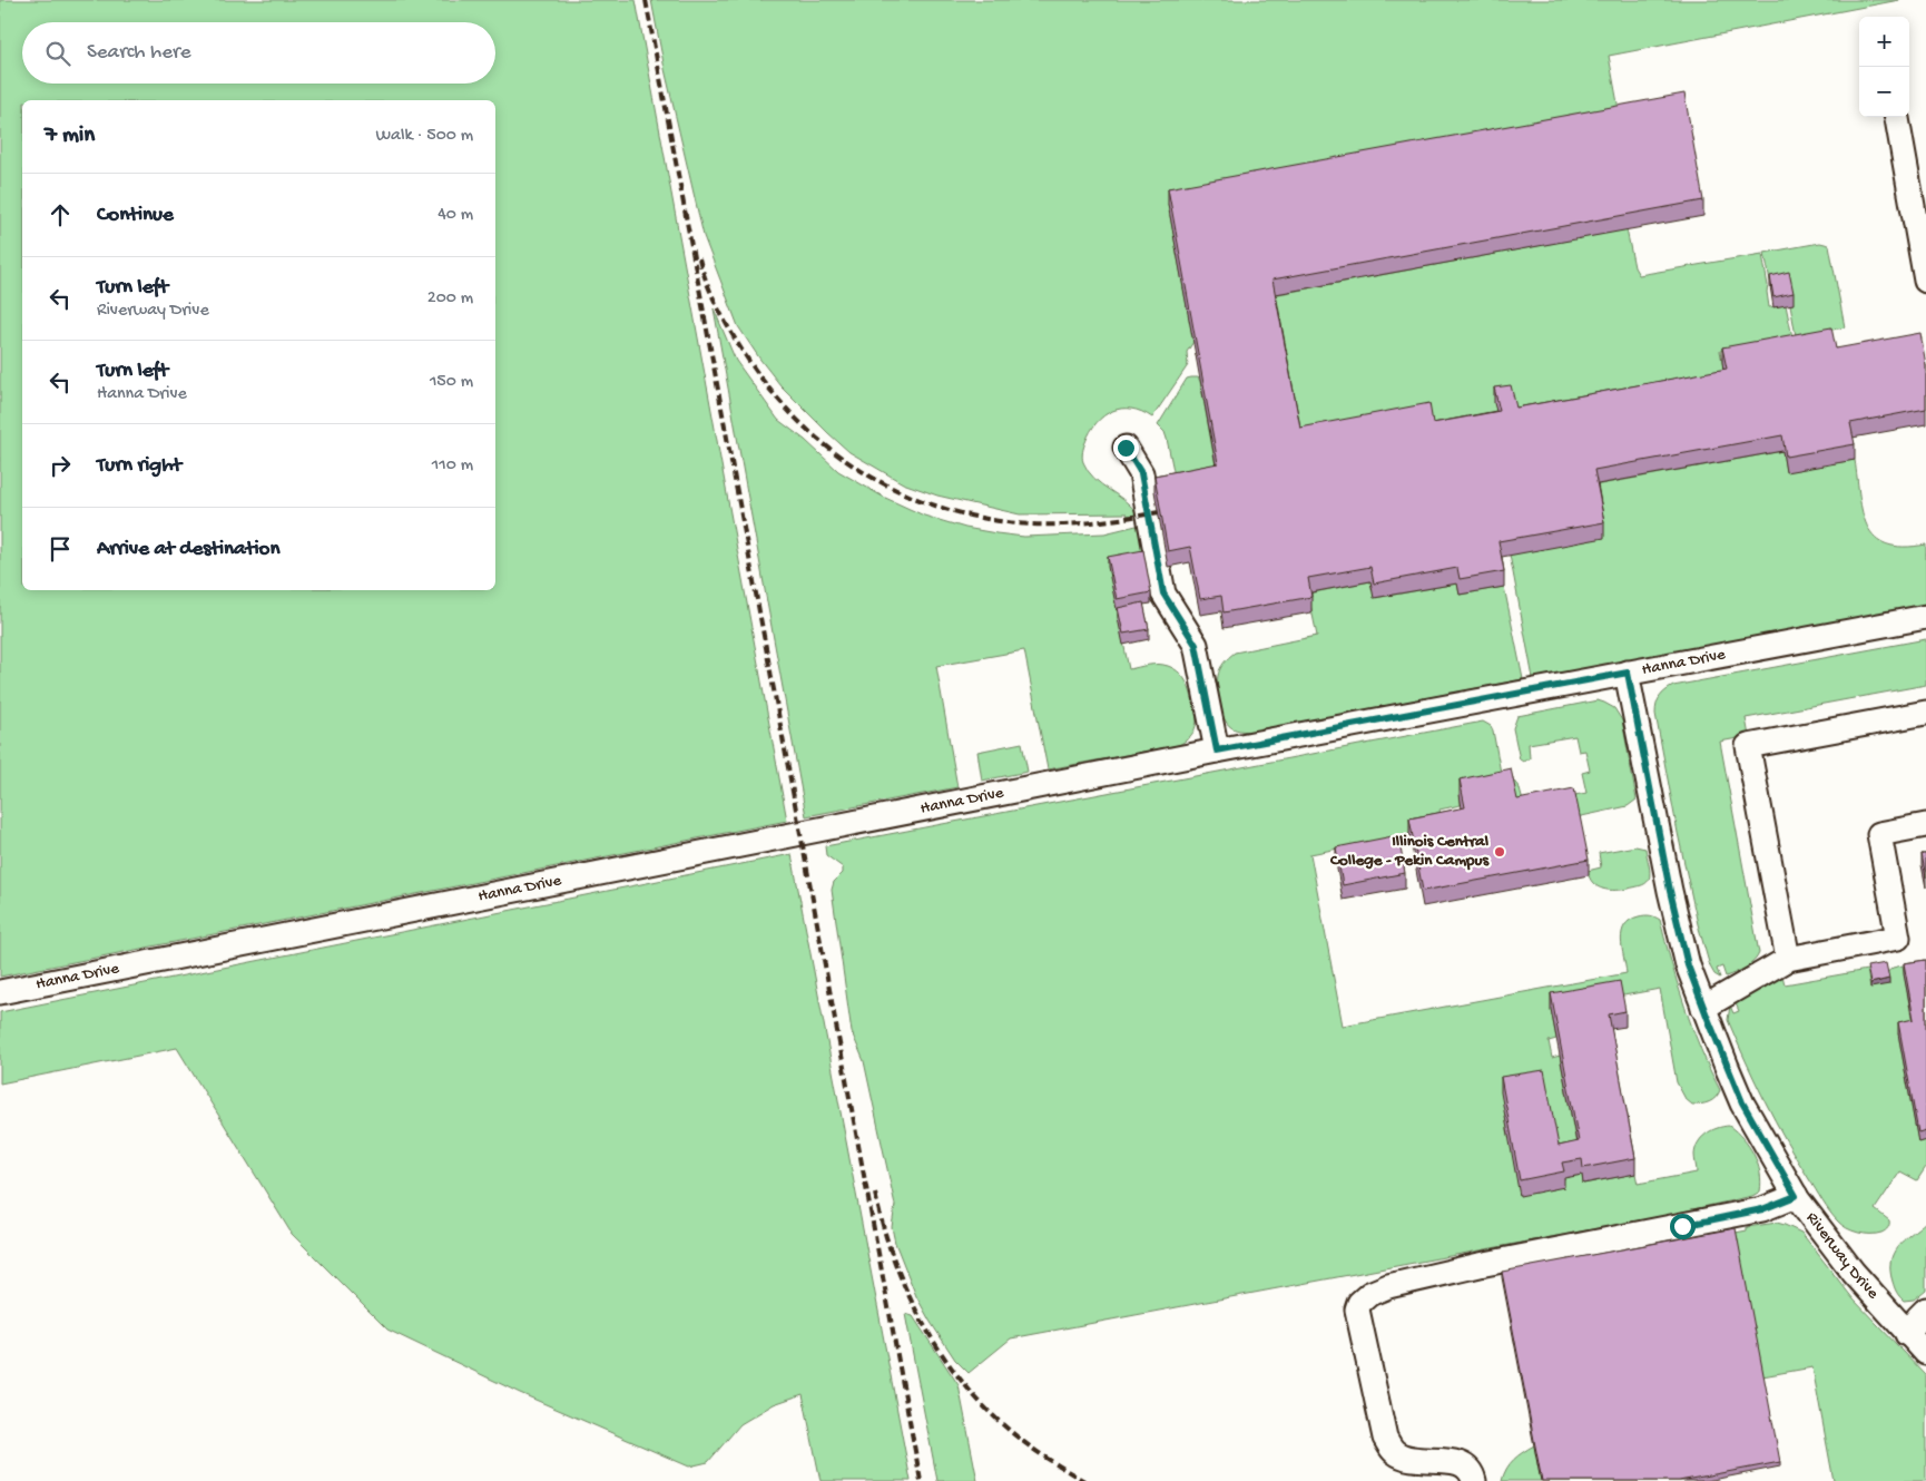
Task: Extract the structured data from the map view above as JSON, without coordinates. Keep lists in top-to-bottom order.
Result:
{
  "streets": {
    "street": ["Hanna Drive", "Riverway Drive"]
  },
  "crossings": [
    ["Hanna Drive", "Riverway Drive"]
  ],
  "places": ["Illinois Central College - Pekin Campus"],
  "page": {
    "map_buttons": ["+", "−"],
    "search": "Search here",
    "heading": ["7 min", "Walk · 500 m"],
    "list": [
      ["Continue", "40 m"],
      ["Turn left", "Riverway Drive", "200 m"],
      ["Turn left", "Hanna Drive", "150 m"],
      ["Turn right", "110 m"],
      "Arrive at destination"
    ]
  }
}
